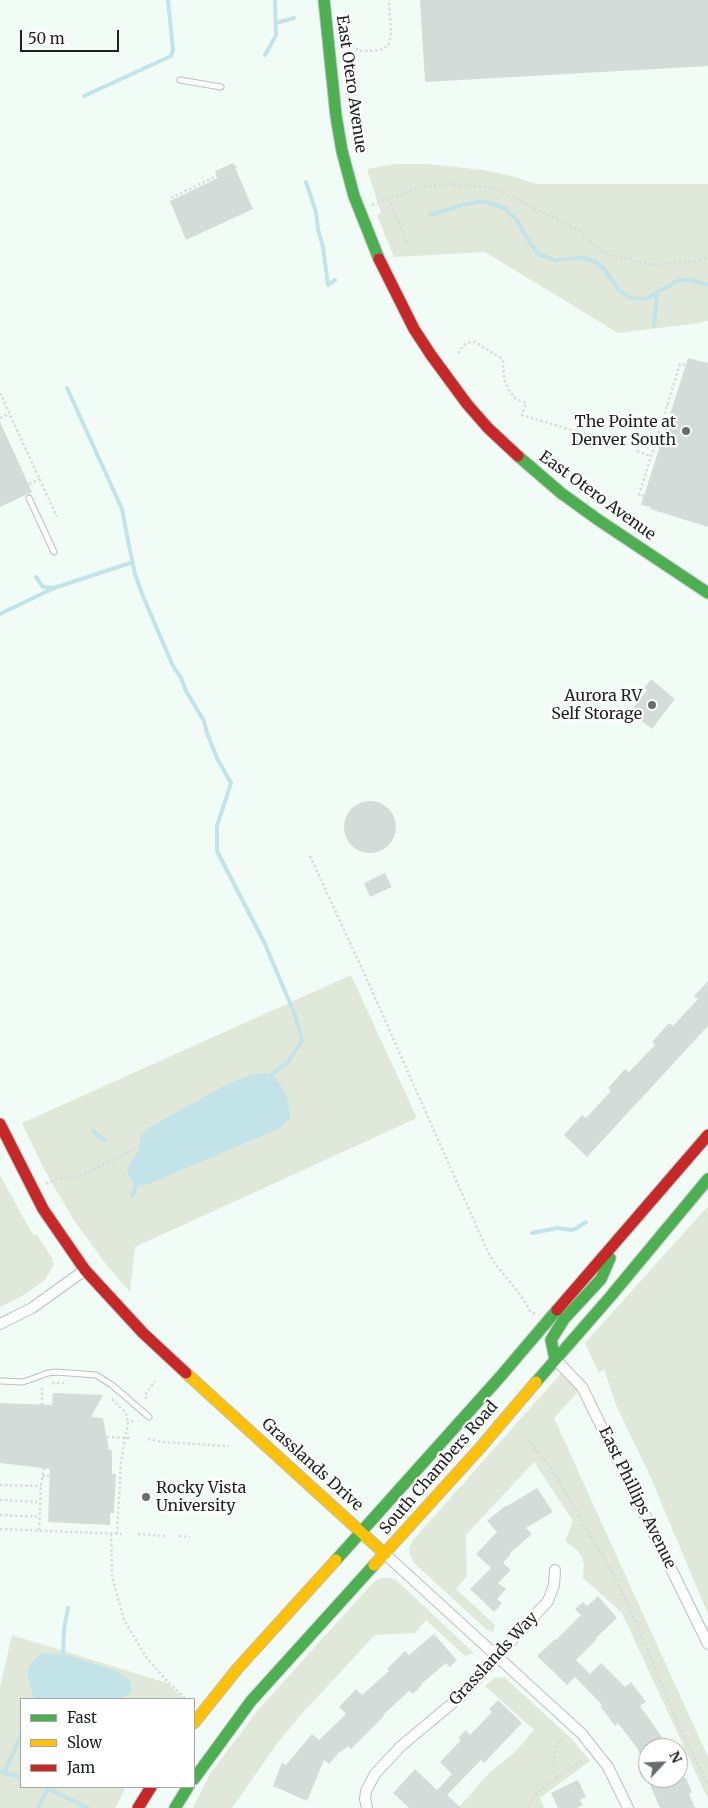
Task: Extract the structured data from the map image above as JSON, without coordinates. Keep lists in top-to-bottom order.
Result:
{
  "streets": {
    "main road": ["East Otero Avenue", "Grasslands Drive", "South Chambers Road"],
    "street": ["East Phillips Avenue", "Grasslands Way"]
  },
  "crossings": [
    ["Grasslands Drive", "South Chambers Road"],
    ["Grasslands Drive", "Grasslands Way"],
    ["South Chambers Road", "East Phillips Avenue"]
  ],
  "places": ["The Pointe at Denver South", "Aurora RV Self Storage", "Rocky Vista University"],
  "legend": ["Fast", "Slow", "Jam"],
  "scale_bar": "50 m",
  "north": "top right"
}
